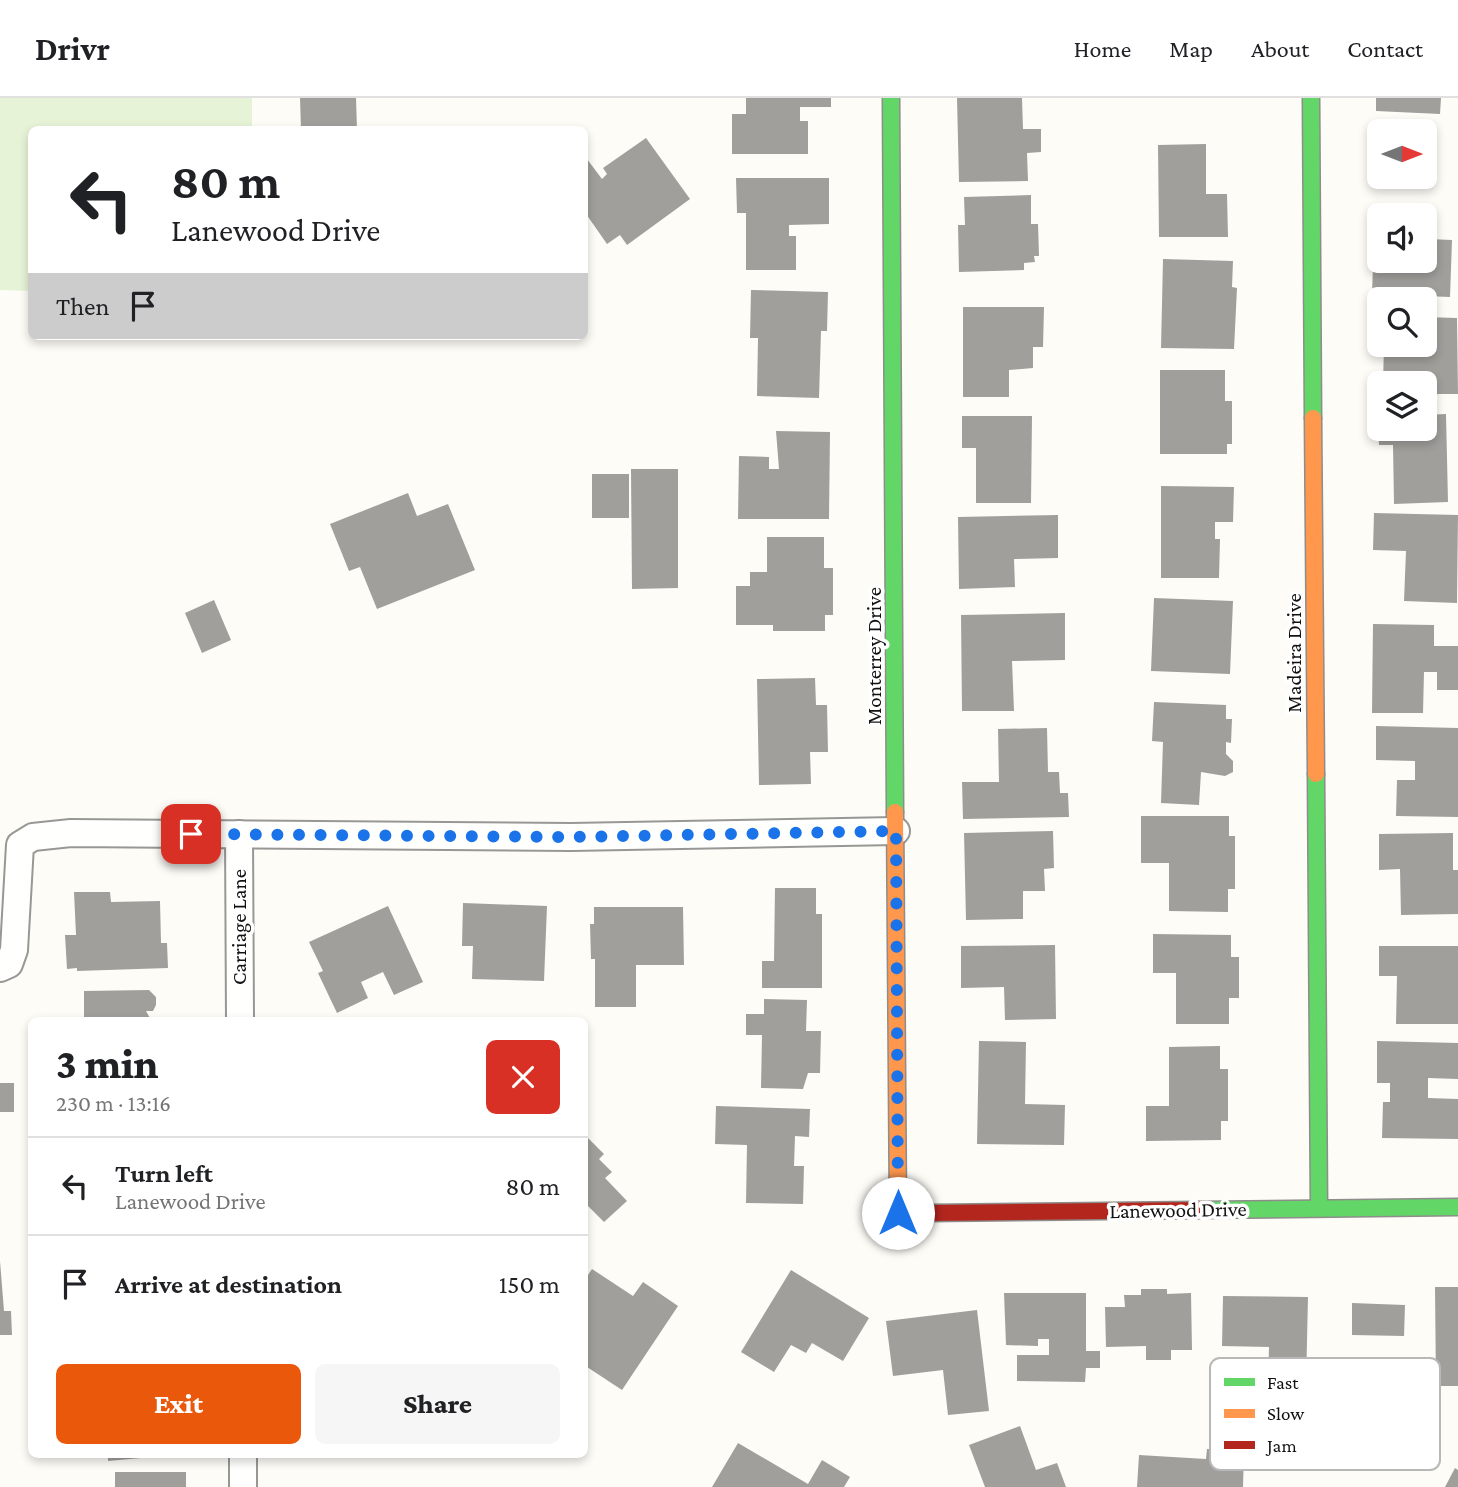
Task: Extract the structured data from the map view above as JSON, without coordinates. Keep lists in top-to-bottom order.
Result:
{
  "streets": {
    "street": [
      "Madeira Drive",
      "Monterrey Drive",
      "Carriage Lane",
      "Lanewood Drive"
    ]
  },
  "crossings": [
    ["Madeira Drive", "Lanewood Drive"],
    ["Monterrey Drive", "Lanewood Drive"]
  ],
  "legend": ["Fast", "Slow", "Jam"],
  "north": "right",
  "page": {
    "header": "Drivr",
    "nav": [
      "Home",
      "Map",
      "About",
      "Contact"
    ],
    "turn": ["80 m", "Lanewood Drive"],
    "then": "Then",
    "heading": ["3 min", "230 m · 13:16"],
    "list": [
      {
        "name": "Turn left",
        "note": "Lanewood Drive",
        "value": "80 m"
      },
      {
        "name": "Arrive at destination",
        "value": "150 m"
      }
    ],
    "buttons": ["Exit", "Share"]
  }
}
